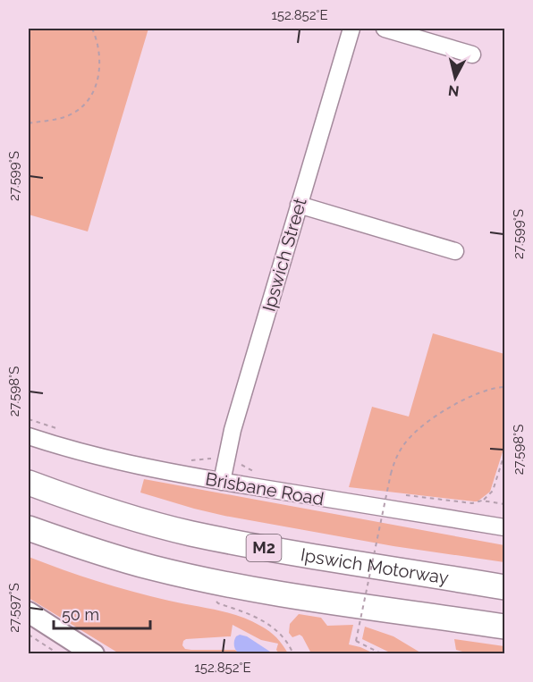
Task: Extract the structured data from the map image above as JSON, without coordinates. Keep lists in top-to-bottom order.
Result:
{
  "streets": {
    "highway": ["M2", "Ipswich Motorway"],
    "street": ["Ipswich Street", "Brisbane Road"]
  },
  "crossings": [
    ["Ipswich Street", "Brisbane Road"]
  ],
  "scale_bar": "50 m",
  "north": "bottom",
  "coordinates": [
    "152.852°E",
    "27.599°S",
    "27.598°S",
    "27.597°S"
  ]
}
